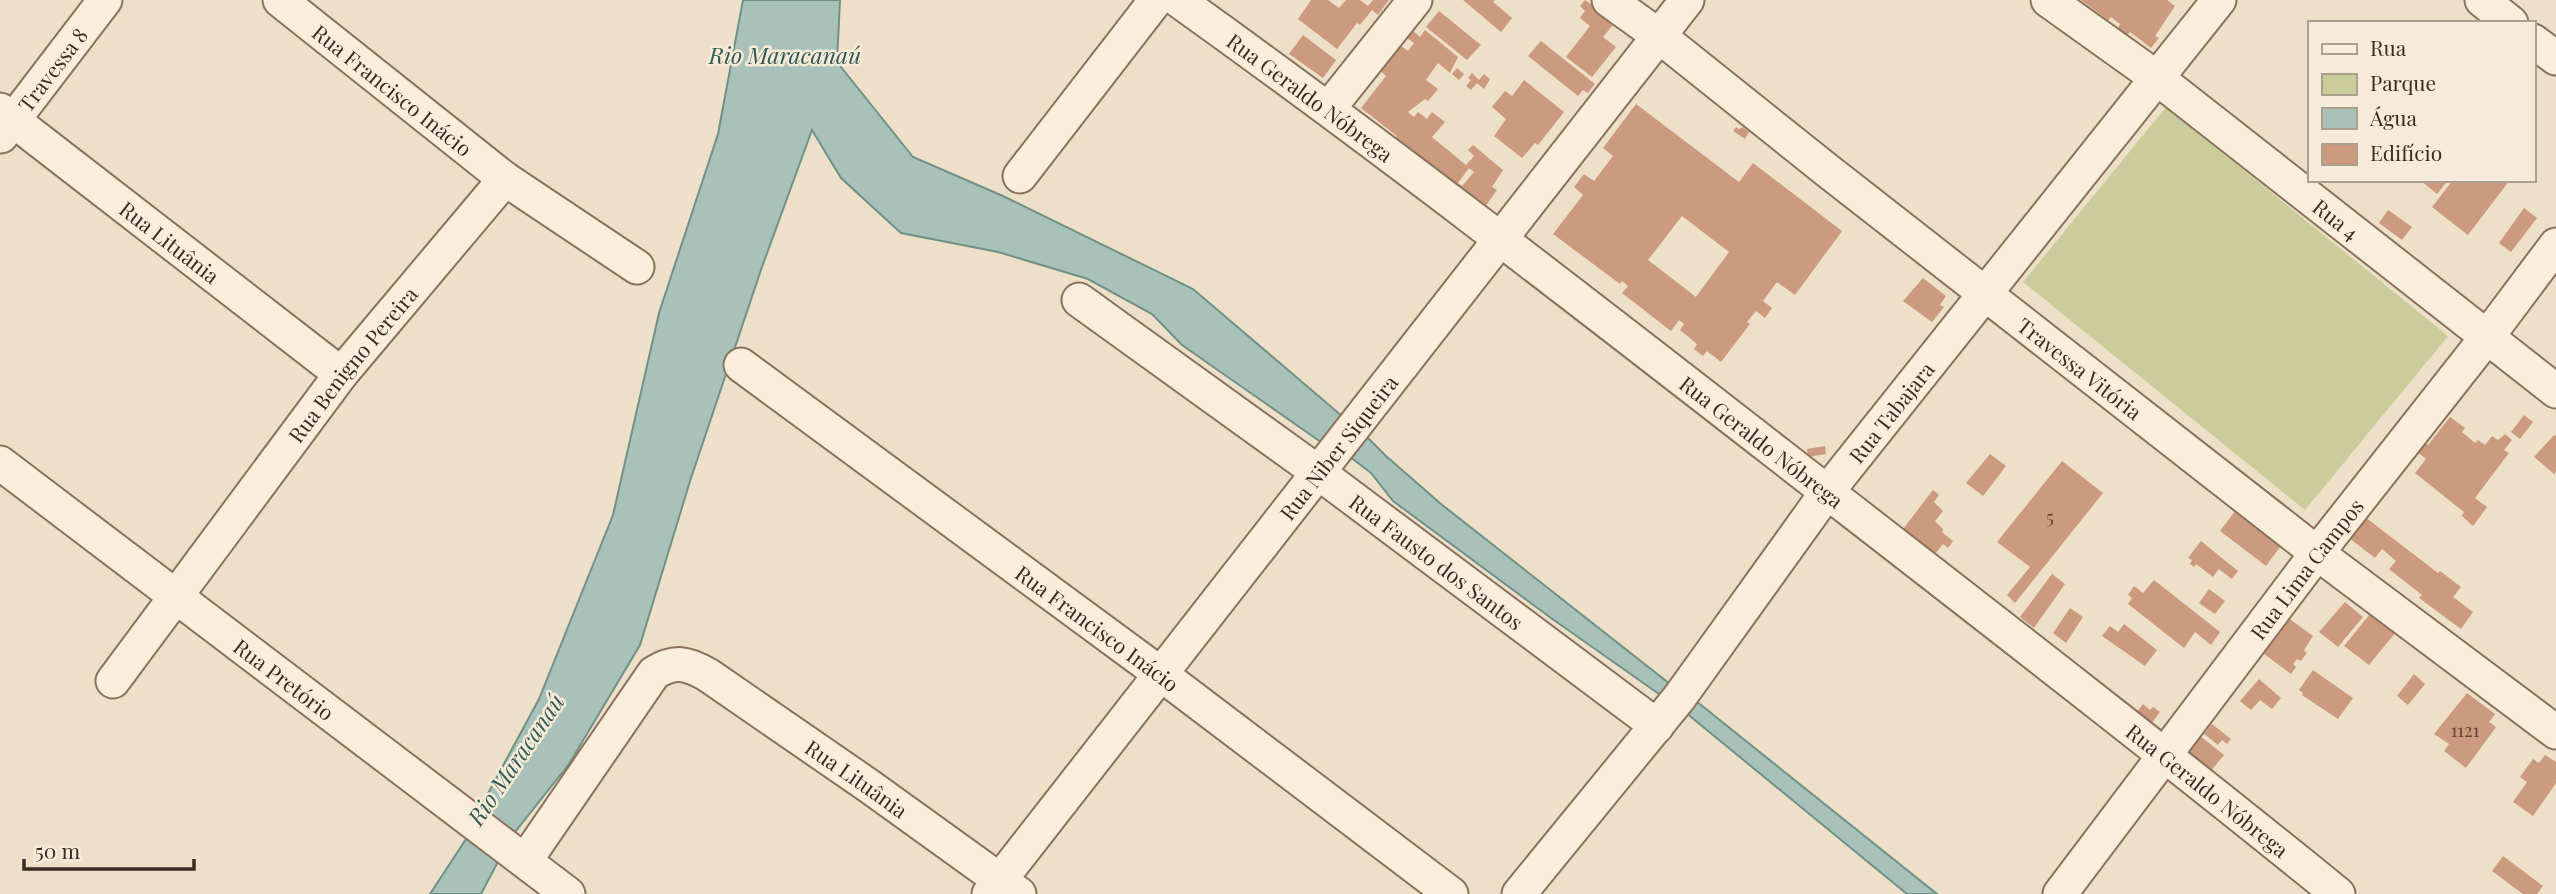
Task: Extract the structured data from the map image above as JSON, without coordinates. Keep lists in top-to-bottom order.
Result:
{
  "streets": {
    "street": [
      "Travessa 8",
      "Rua Francisco Inácio",
      "Rua Geraldo Nóbrega",
      "Rua 4",
      "Rua Lituânia",
      "Rua Benigno Pereira",
      "Travessa Vitória",
      "Rua Tabajara",
      "Rua Niber Siqueira",
      "Rua Fausto dos Santos",
      "Rua Lima Campos",
      "Rua Pretório"
    ]
  },
  "crossings": [
    ["Travessa 8", "Rua Lituânia"],
    ["Rua Francisco Inácio", "Rua Benigno Pereira"],
    ["Rua Francisco Inácio", "Rua Niber Siqueira"],
    ["Rua Geraldo Nóbrega", "Rua Tabajara"],
    ["Rua Geraldo Nóbrega", "Rua Niber Siqueira"],
    ["Rua Geraldo Nóbrega", "Rua Lima Campos"],
    ["Rua 4", "Rua Tabajara"],
    ["Rua 4", "Rua Lima Campos"],
    ["Rua Lituânia", "Rua Benigno Pereira"],
    ["Rua Lituânia", "Rua Niber Siqueira"],
    ["Rua Lituânia", "Rua Pretório"],
    ["Rua Benigno Pereira", "Rua Pretório"],
    ["Travessa Vitória", "Rua Tabajara"],
    ["Travessa Vitória", "Rua Niber Siqueira"],
    ["Travessa Vitória", "Rua Lima Campos"],
    ["Rua Tabajara", "Rua Fausto dos Santos"],
    ["Rua Niber Siqueira", "Rua Fausto dos Santos"]
  ],
  "water": ["Rio Maracanaú"],
  "house_numbers": ["5", "1121"],
  "legend": [
    "Rua",
    "Parque",
    "Água",
    "Edifício"
  ],
  "scale_bar": "50 m"
}
